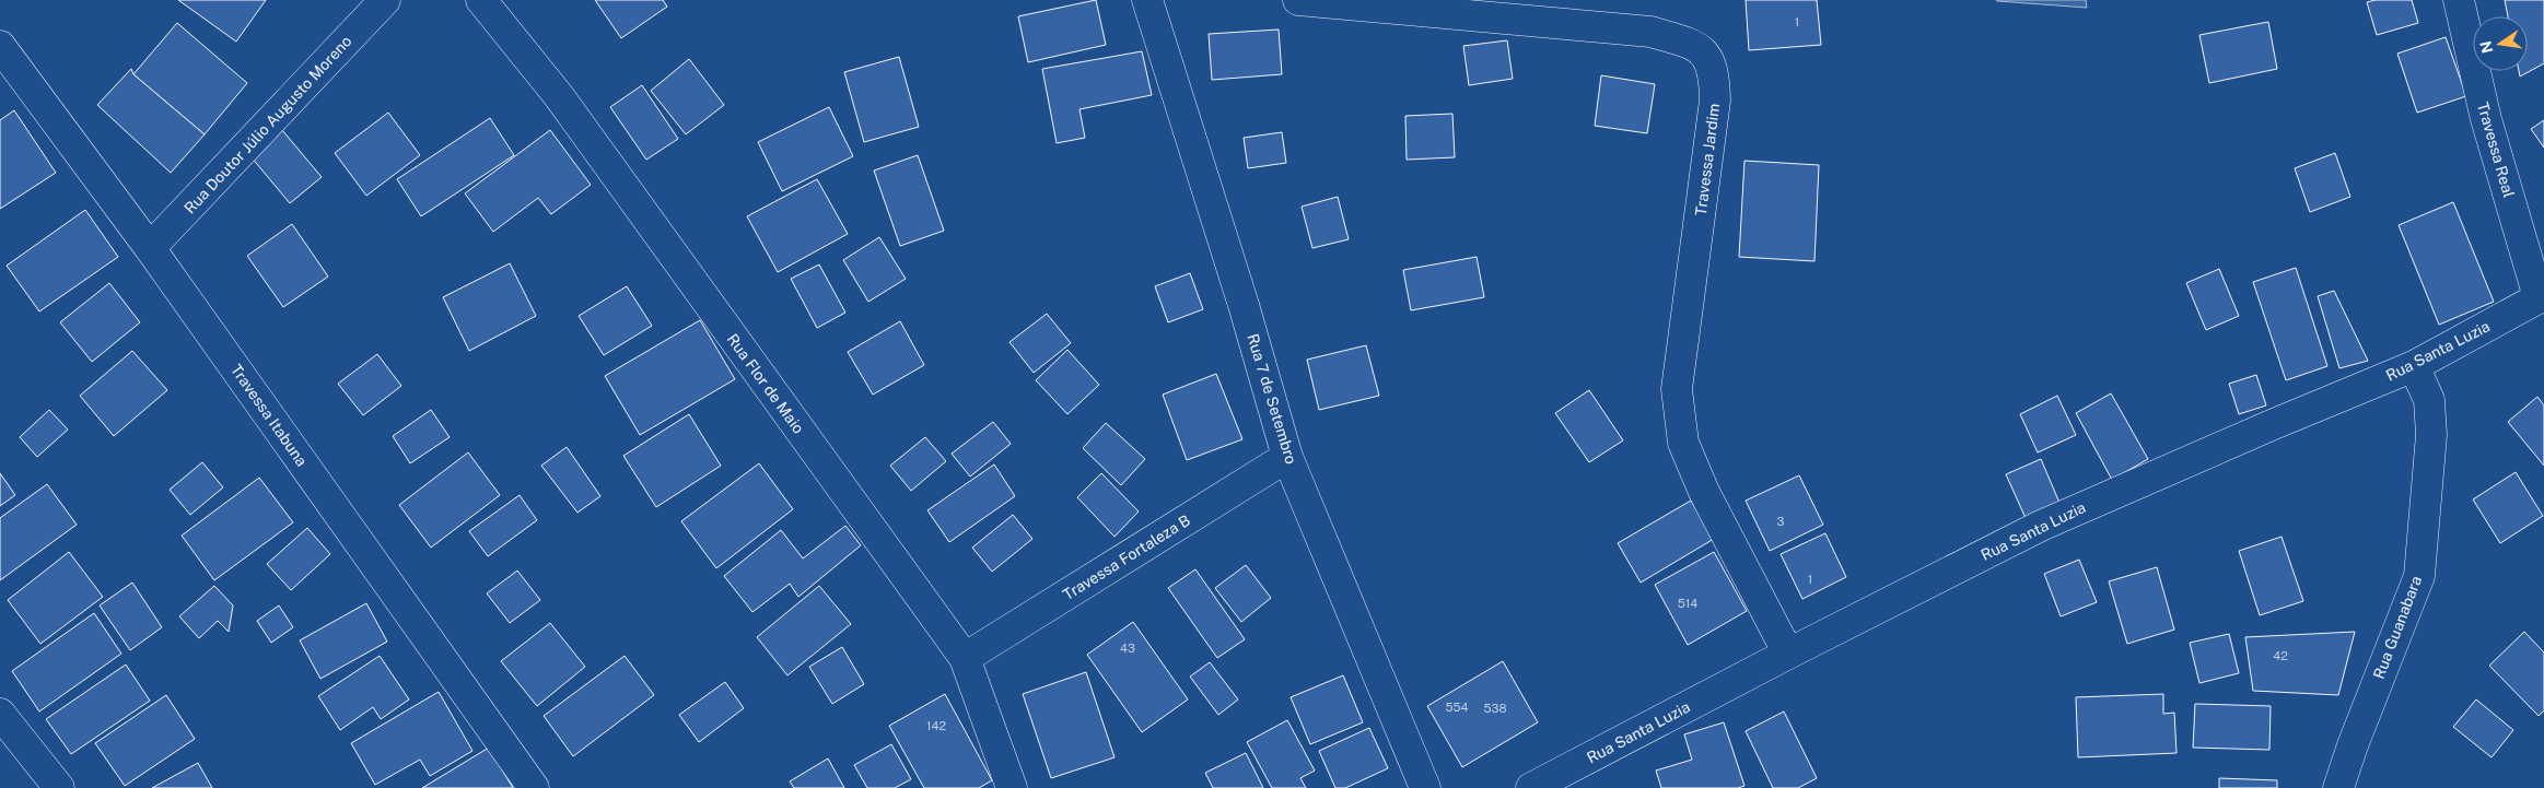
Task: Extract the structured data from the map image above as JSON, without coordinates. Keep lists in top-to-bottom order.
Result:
{
  "streets": {
    "street": [
      "Rua Doutor Júlio Augusto Moreno",
      "Travessa Real",
      "Travessa Jardim",
      "Rua Santa Luzia",
      "Rua Flor de Maio",
      "Rua 7 de Setembro",
      "Travessa Itabuna",
      "Travessa Fortaleza B",
      "Rua Guanabara"
    ]
  },
  "crossings": [
    ["Rua Doutor Júlio Augusto Moreno", "Travessa Itabuna"],
    ["Travessa Real", "Rua Santa Luzia"],
    ["Travessa Jardim", "Rua Santa Luzia"],
    ["Rua Santa Luzia", "Rua Guanabara"],
    ["Rua Flor de Maio", "Travessa Fortaleza B"],
    ["Rua 7 de Setembro", "Travessa Fortaleza B"]
  ],
  "house_numbers": [
    "1",
    "3",
    "1",
    "514",
    "43",
    "42",
    "554",
    "538",
    "142"
  ],
  "north": "left"
}
